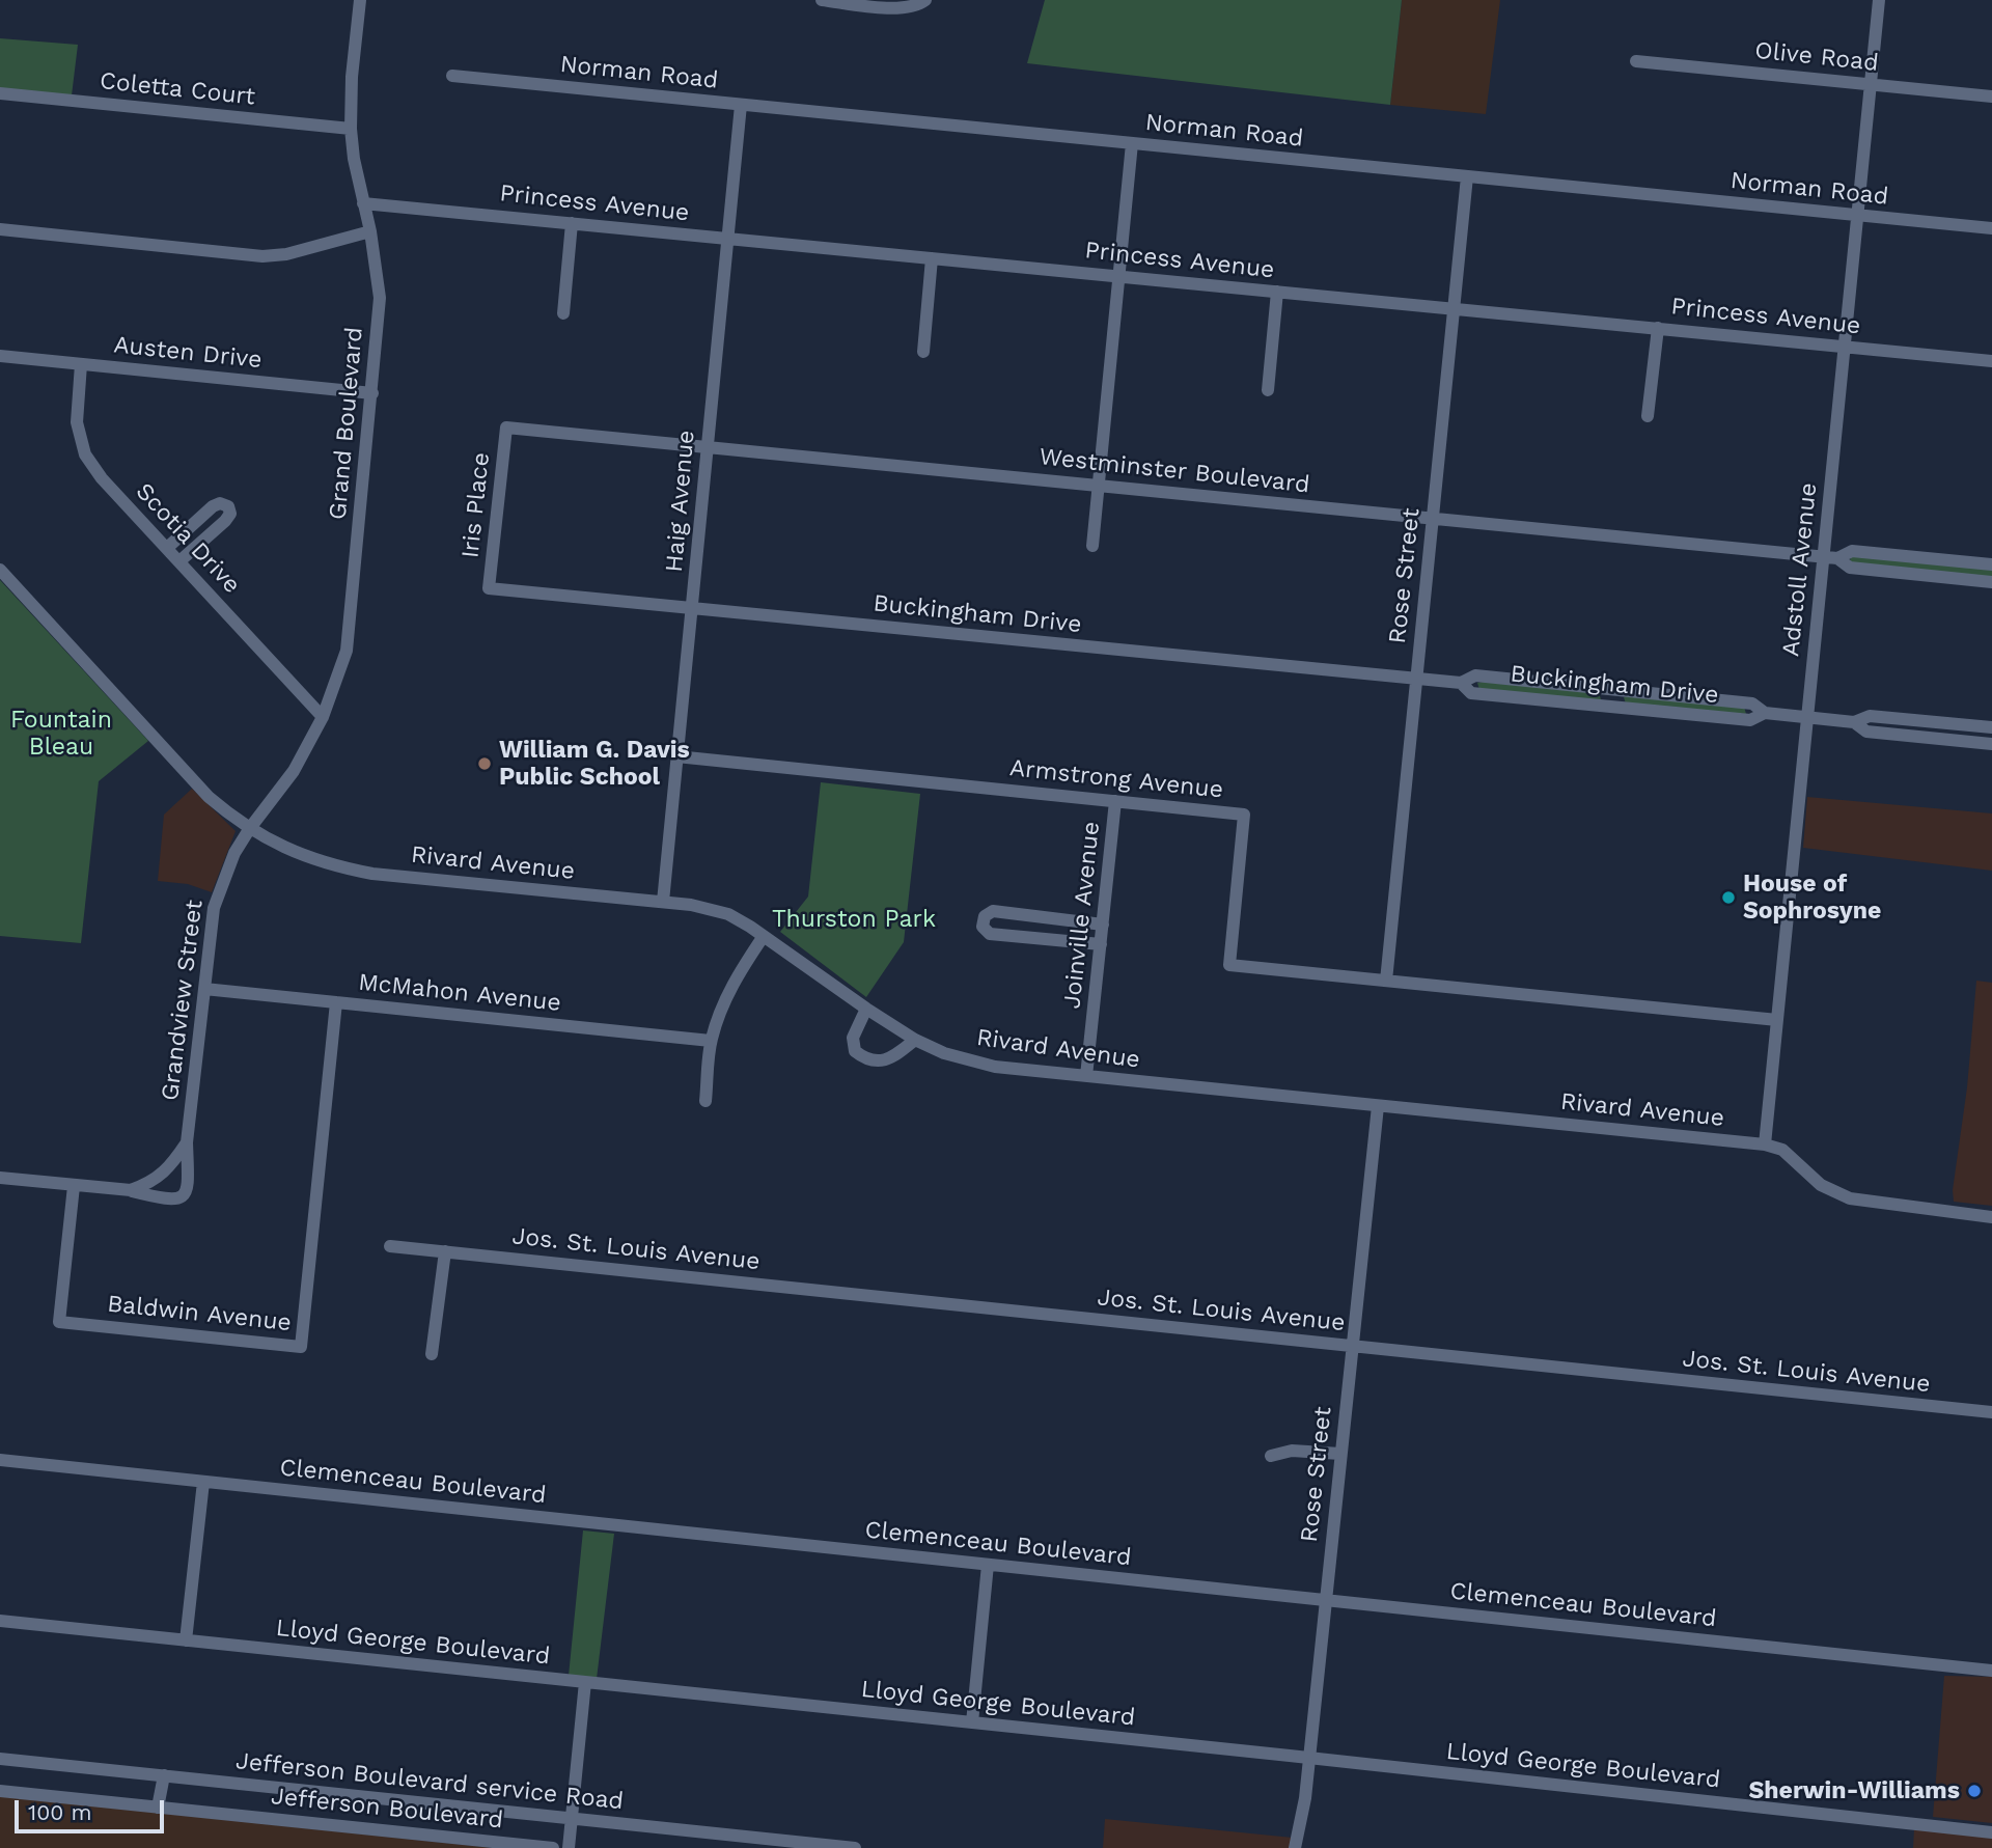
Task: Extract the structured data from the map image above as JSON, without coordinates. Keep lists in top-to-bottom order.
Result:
{
  "streets": {
    "street": [
      "Olive Road",
      "Norman Road",
      "Coletta Court",
      "Princess Avenue",
      "Austen Drive",
      "Grand Boulevard",
      "Westminster Boulevard",
      "Haig Avenue",
      "Iris Place",
      "Scotia Drive",
      "Adstoll Avenue",
      "Rose Street",
      "Buckingham Drive",
      "Armstrong Avenue",
      "Rivard Avenue",
      "Joinville Avenue",
      "McMahon Avenue",
      "Grandview Street",
      "Jos. St. Louis Avenue",
      "Baldwin Avenue",
      "Clemenceau Boulevard",
      "Lloyd George Boulevard",
      "Jefferson Boulevard service Road",
      "Jefferson Boulevard"
    ]
  },
  "crossings": [
    ["Olive Road", "Adstoll Avenue"],
    ["Norman Road", "Haig Avenue"],
    ["Norman Road", "Adstoll Avenue"],
    ["Norman Road", "Rose Street"],
    ["Coletta Court", "Grand Boulevard"],
    ["Princess Avenue", "Grand Boulevard"],
    ["Princess Avenue", "Haig Avenue"],
    ["Princess Avenue", "Adstoll Avenue"],
    ["Princess Avenue", "Rose Street"],
    ["Austen Drive", "Grand Boulevard"],
    ["Austen Drive", "Scotia Drive"],
    ["Grand Boulevard", "Scotia Drive"],
    ["Grand Boulevard", "Rivard Avenue"],
    ["Grand Boulevard", "Grandview Street"],
    ["Westminster Boulevard", "Haig Avenue"],
    ["Westminster Boulevard", "Iris Place"],
    ["Westminster Boulevard", "Adstoll Avenue"],
    ["Westminster Boulevard", "Rose Street"],
    ["Haig Avenue", "Buckingham Drive"],
    ["Haig Avenue", "Armstrong Avenue"],
    ["Haig Avenue", "Rivard Avenue"],
    ["Iris Place", "Buckingham Drive"],
    ["Adstoll Avenue", "Buckingham Drive"],
    ["Adstoll Avenue", "Armstrong Avenue"],
    ["Adstoll Avenue", "Rivard Avenue"],
    ["Rose Street", "Buckingham Drive"],
    ["Rose Street", "Armstrong Avenue"],
    ["Rose Street", "Rivard Avenue"],
    ["Rose Street", "Jos. St. Louis Avenue"],
    ["Rose Street", "Clemenceau Boulevard"],
    ["Rose Street", "Lloyd George Boulevard"],
    ["Armstrong Avenue", "Joinville Avenue"],
    ["Rivard Avenue", "Joinville Avenue"],
    ["Rivard Avenue", "Grandview Street"],
    ["McMahon Avenue", "Grandview Street"],
    ["McMahon Avenue", "Baldwin Avenue"],
    ["Grandview Street", "Baldwin Avenue"]
  ],
  "parks": ["Fountain Bleau", "Thurston Park"],
  "places": ["William G. Davis Public School", "House of Sophrosyne", "Sherwin-Williams"],
  "scale_bar": "100 m"
}
